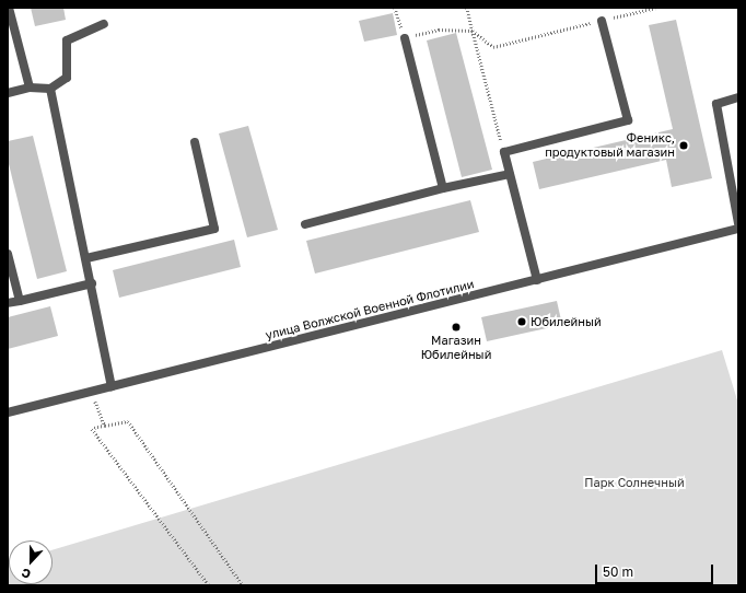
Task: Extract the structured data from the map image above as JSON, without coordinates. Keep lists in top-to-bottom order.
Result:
{
  "streets": {
    "street": ["улица Волжской Военной Флотилии"]
  },
  "parks": ["Парк Солнечный"],
  "places": ["Феникс, продуктовый магазин", "Юбилейный", "Магазин Юбилейный"],
  "scale_bar": "50 m",
  "north": "bottom"
}
